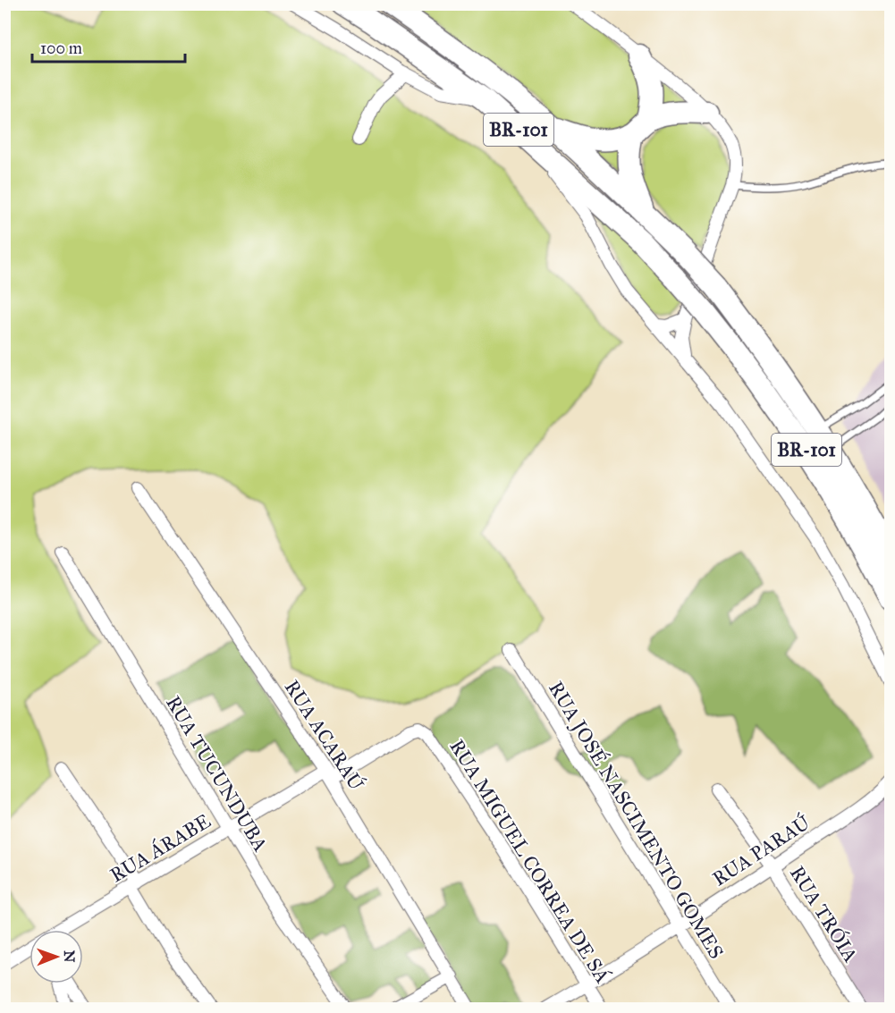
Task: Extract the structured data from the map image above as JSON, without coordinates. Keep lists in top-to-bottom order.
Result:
{
  "streets": {
    "highway": ["BR-101"],
    "street": [
      "RUA ACARAÚ",
      "RUA TUCUNDUBA",
      "RUA JOSÉ NASCIMENTO GOMES",
      "RUA ÁRABE",
      "RUA PARAÚ",
      "RUA MIGUEL CORREA DE SÁ",
      "RUA TRÓIA"
    ]
  },
  "crossings": [
    ["RUA ACARAÚ", "RUA ÁRABE"],
    ["RUA TUCUNDUBA", "RUA ÁRABE"],
    ["RUA JOSÉ NASCIMENTO GOMES", "RUA PARAÚ"],
    ["RUA ÁRABE", "RUA MIGUEL CORREA DE SÁ"],
    ["RUA PARAÚ", "RUA MIGUEL CORREA DE SÁ"],
    ["RUA PARAÚ", "RUA TRÓIA"]
  ],
  "scale_bar": "100 m",
  "north": "right"
}
